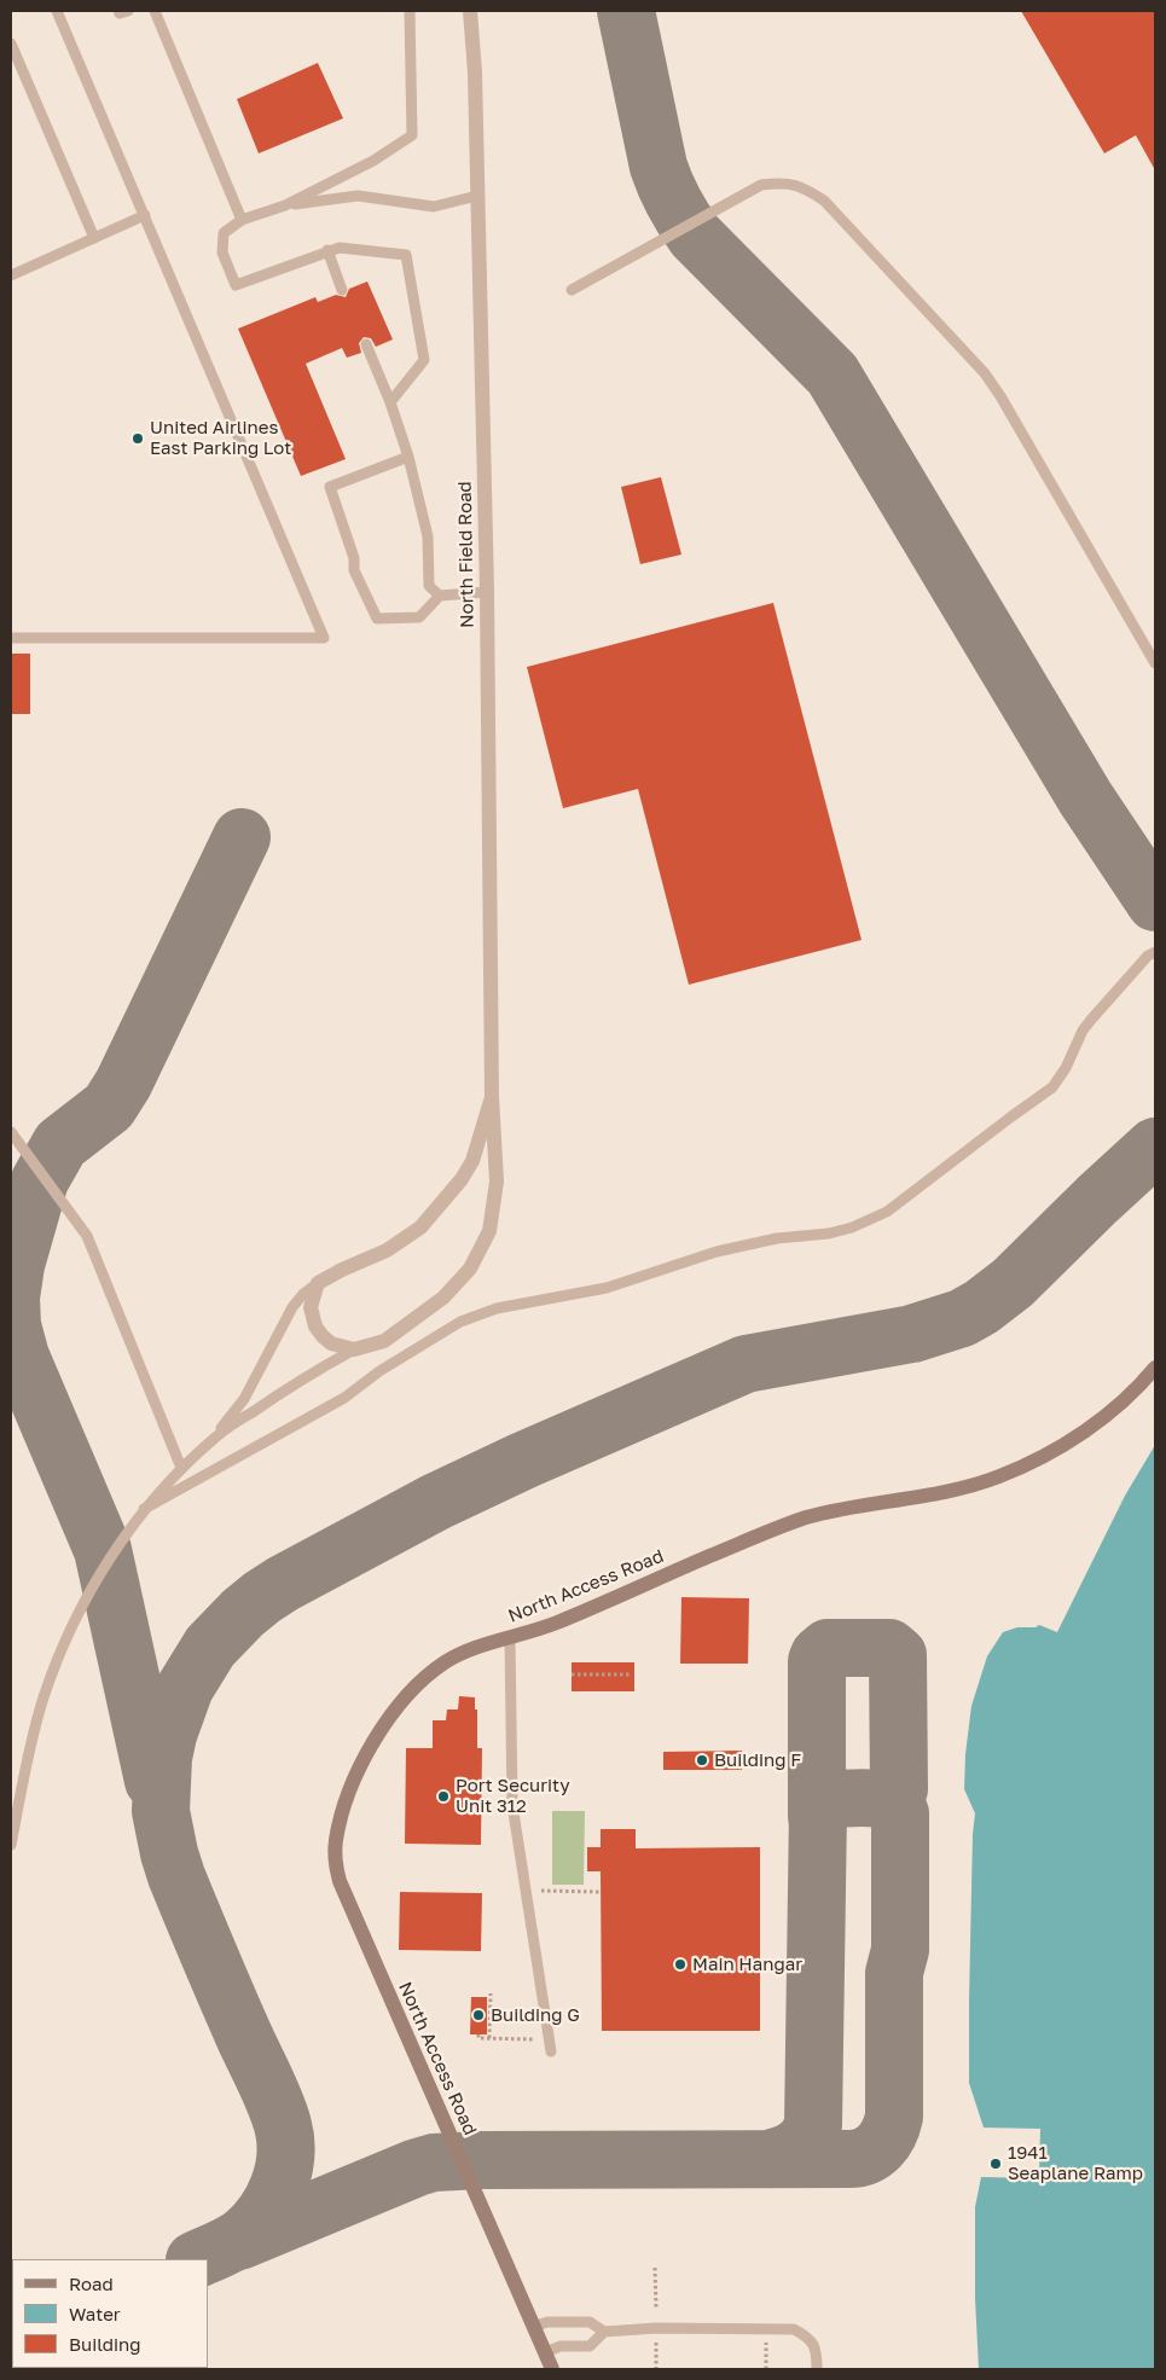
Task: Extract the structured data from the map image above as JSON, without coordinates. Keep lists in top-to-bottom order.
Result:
{
  "streets": {
    "street": ["North Field Road", "North Access Road"]
  },
  "places": [
    "United Airlines East Parking Lot",
    "Building F",
    "Port Security Unit 312",
    "Main Hangar",
    "Building G",
    "1941 Seaplane Ramp"
  ],
  "legend": ["Road", "Water", "Building"]
}
